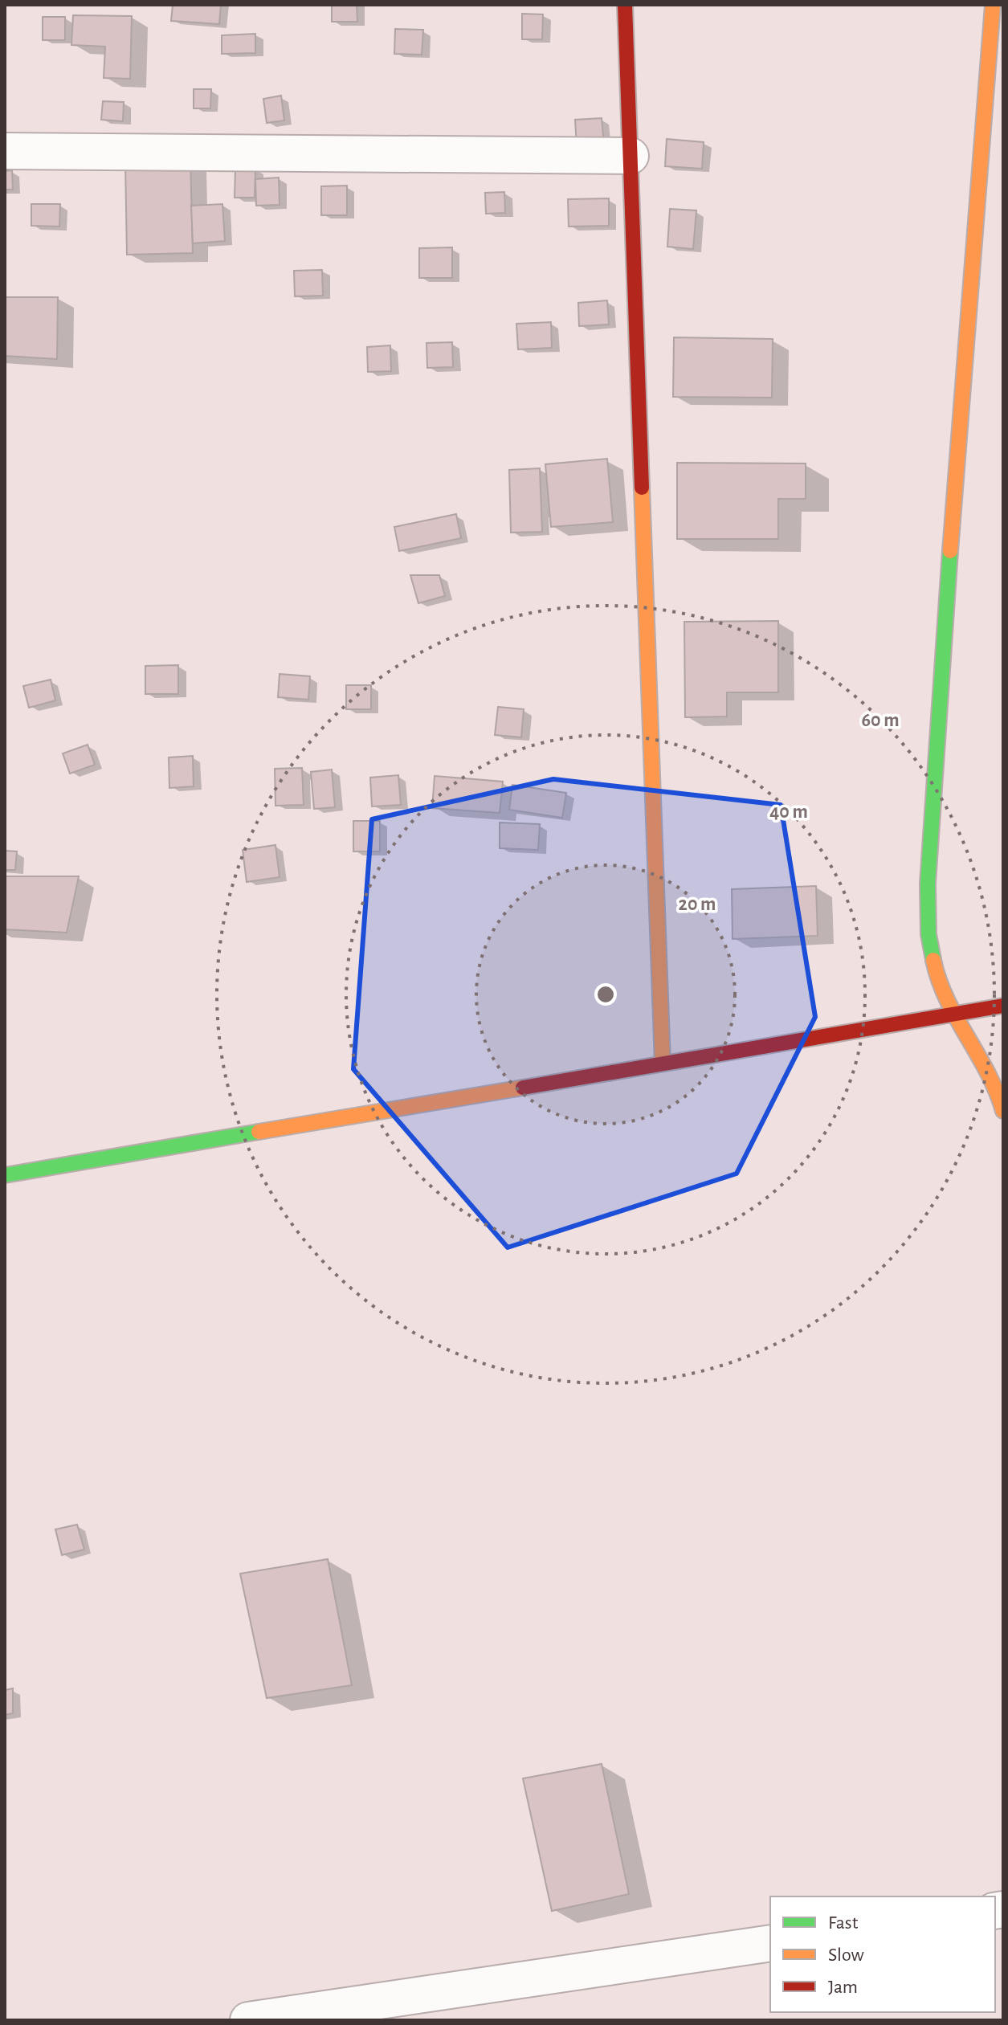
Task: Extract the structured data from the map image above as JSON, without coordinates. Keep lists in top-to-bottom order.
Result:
{
  "legend": ["Fast", "Slow", "Jam"],
  "rings": ["60 m", "40 m", "20 m"]
}
